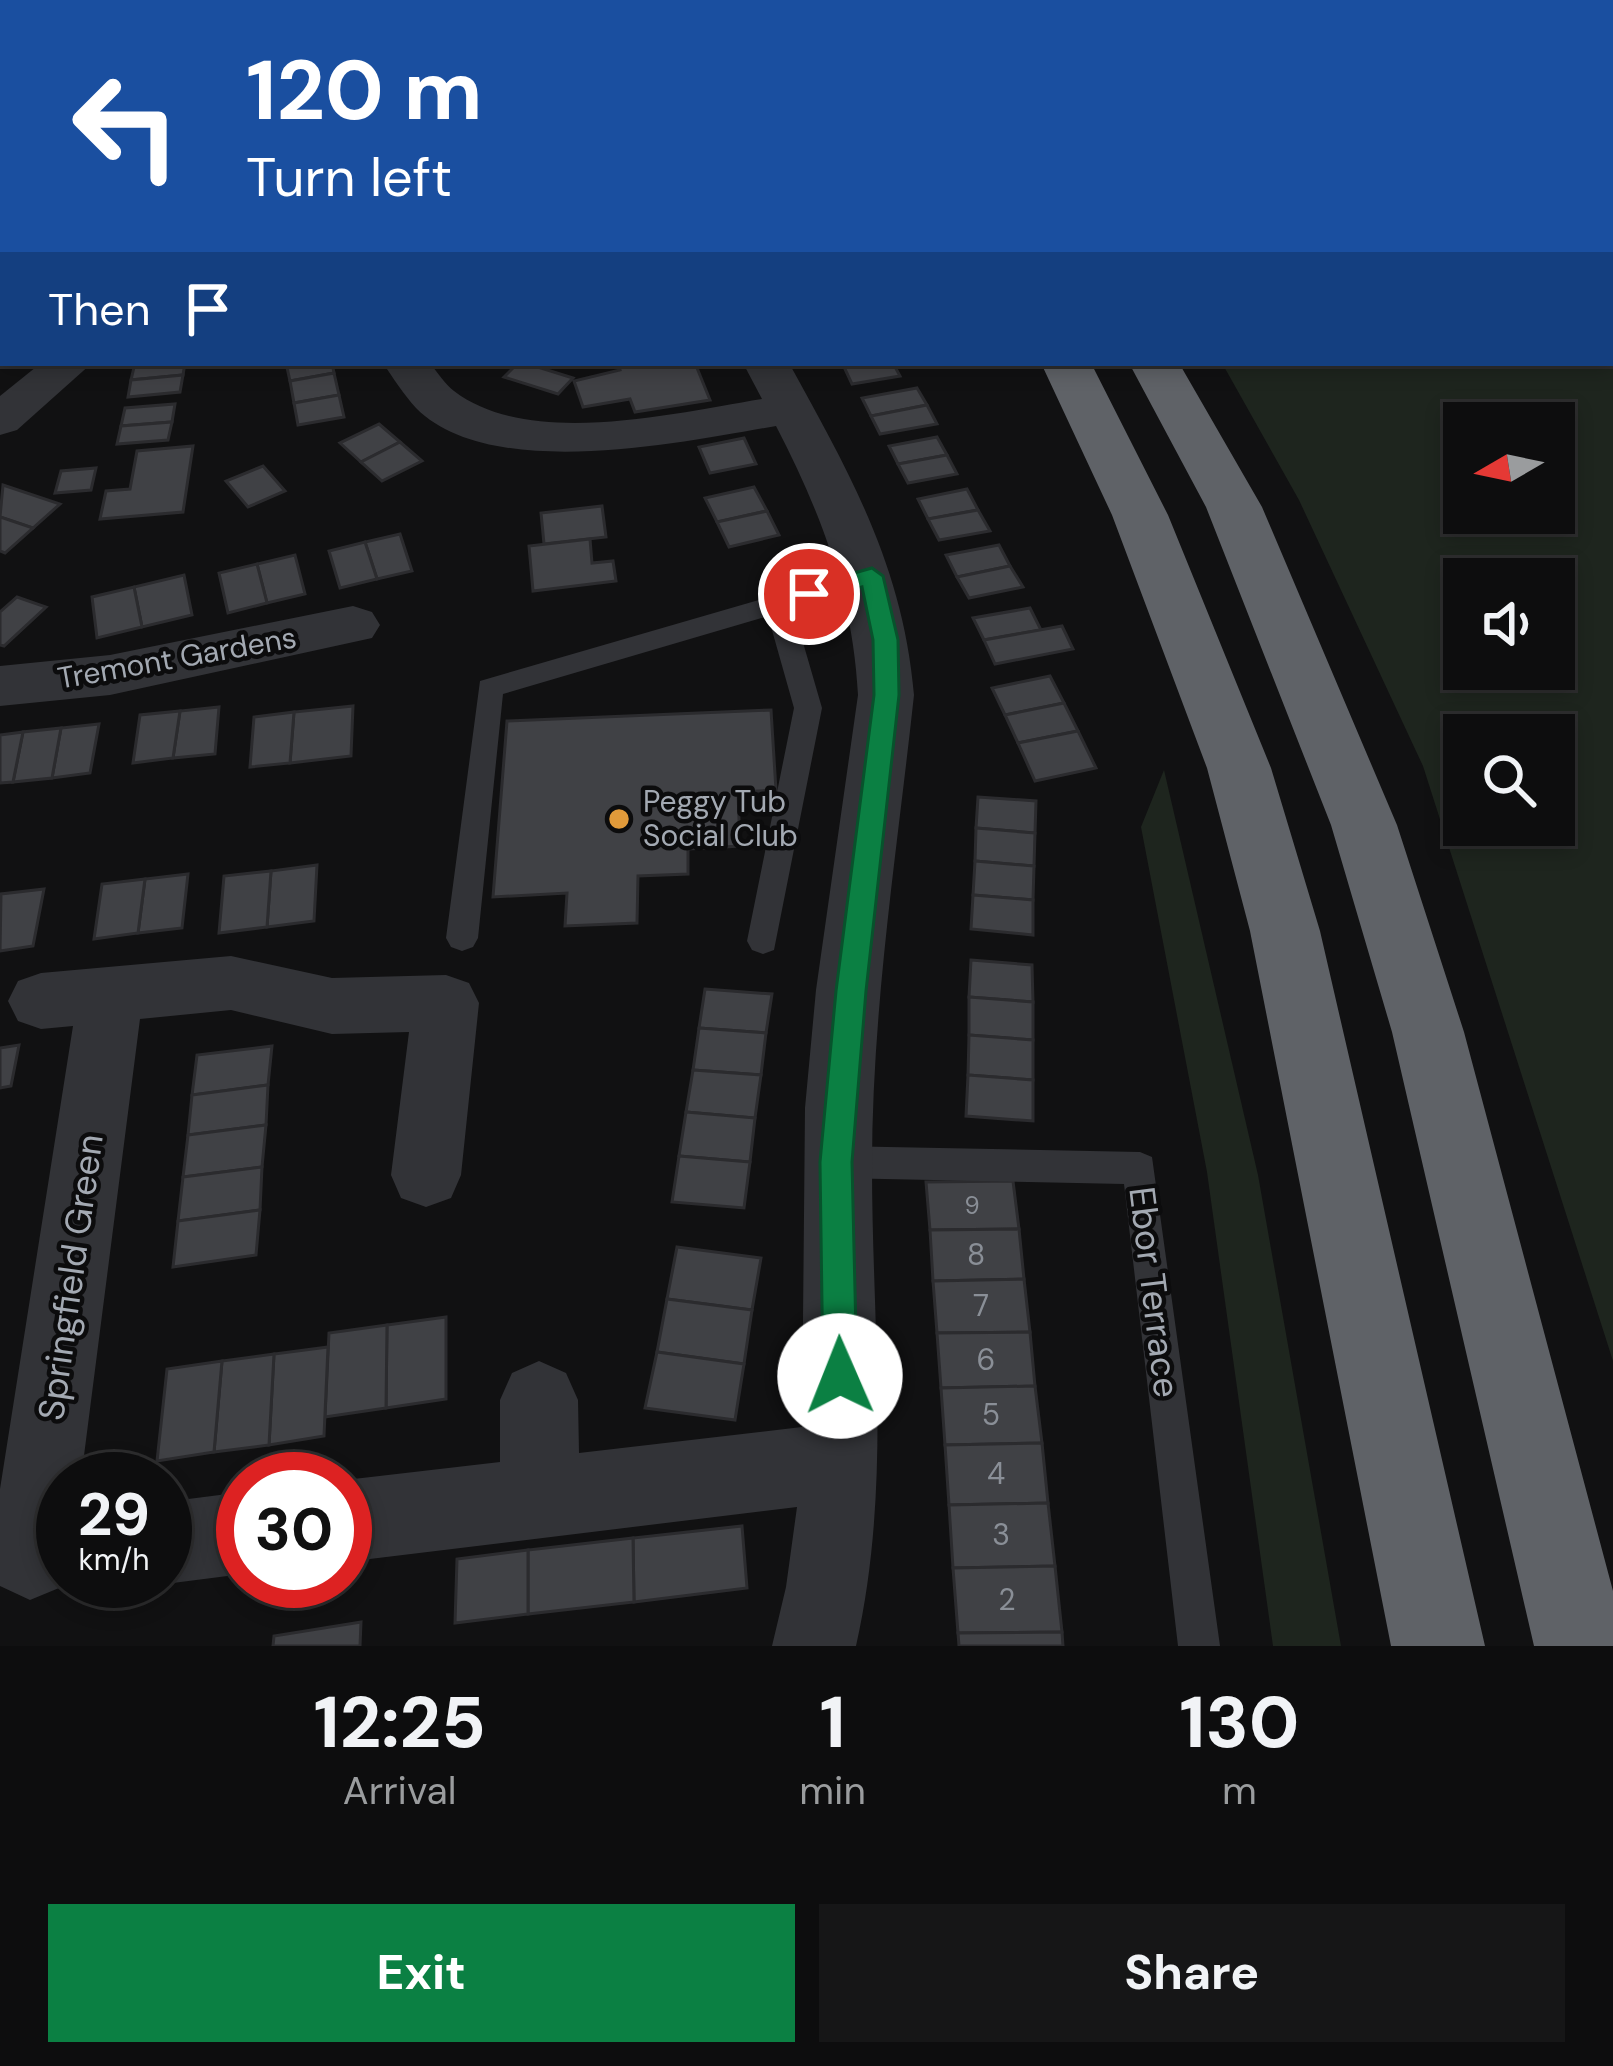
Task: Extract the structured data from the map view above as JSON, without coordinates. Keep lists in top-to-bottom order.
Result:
{
  "streets": {
    "street": ["Tremont Gardens", "Springfield Green"],
    "lane": ["Ebor Terrace"]
  },
  "places": ["Peggy Tub Social Club"],
  "house_numbers": [
    "9",
    "8",
    "7",
    "6",
    "5",
    "4",
    "3",
    "2"
  ],
  "north": "left",
  "page": {
    "turn": ["120 m", "Turn left"],
    "then": "Then",
    "speed": "29 km/h",
    "limit": "30",
    "eta": [
      "12:25",
      "Arrival",
      "1",
      "min",
      "130",
      "m"
    ],
    "buttons": ["Exit", "Share"]
  }
}
